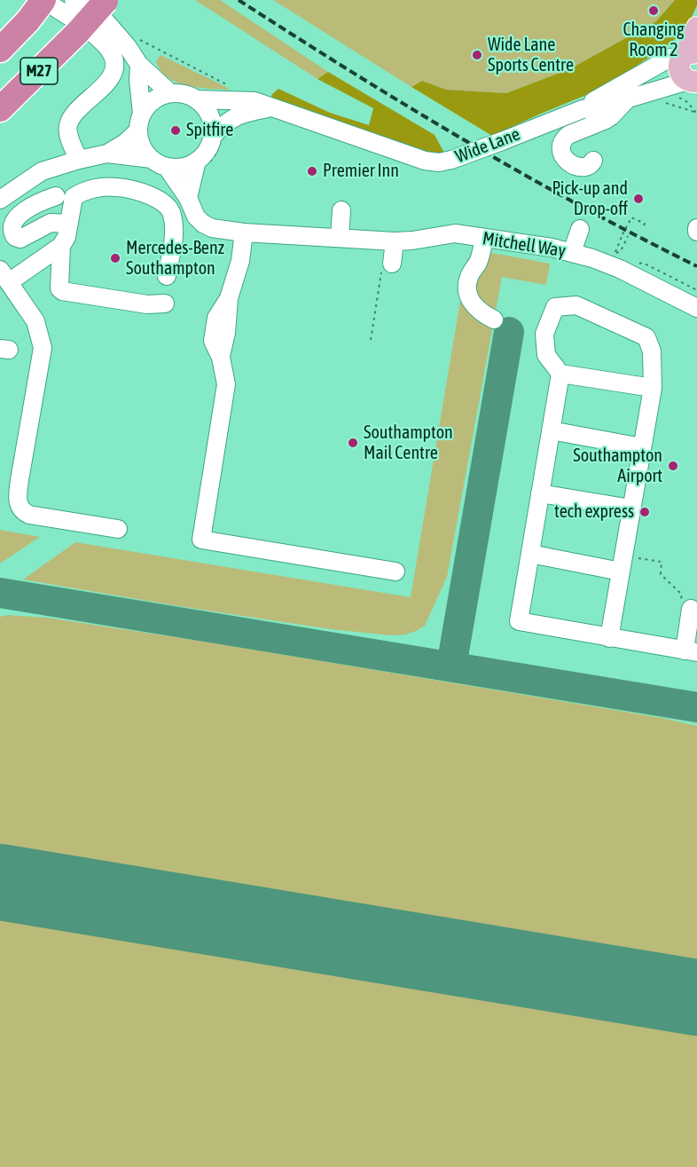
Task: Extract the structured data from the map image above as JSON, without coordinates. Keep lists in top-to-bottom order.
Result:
{
  "streets": {
    "highway": ["M27"],
    "street": ["Wide Lane", "Mitchell Way"]
  },
  "crossings": [
    ["Wide Lane", "Mitchell Way"]
  ],
  "places": [
    "Changing Room 2",
    "Wide Lane Sports Centre",
    "Spitfire",
    "Premier Inn",
    "Pick-up and Drop-off",
    "Mercedes-Benz Southampton",
    "Southampton Mail Centre",
    "Southampton Airport",
    "tech express"
  ]
}
